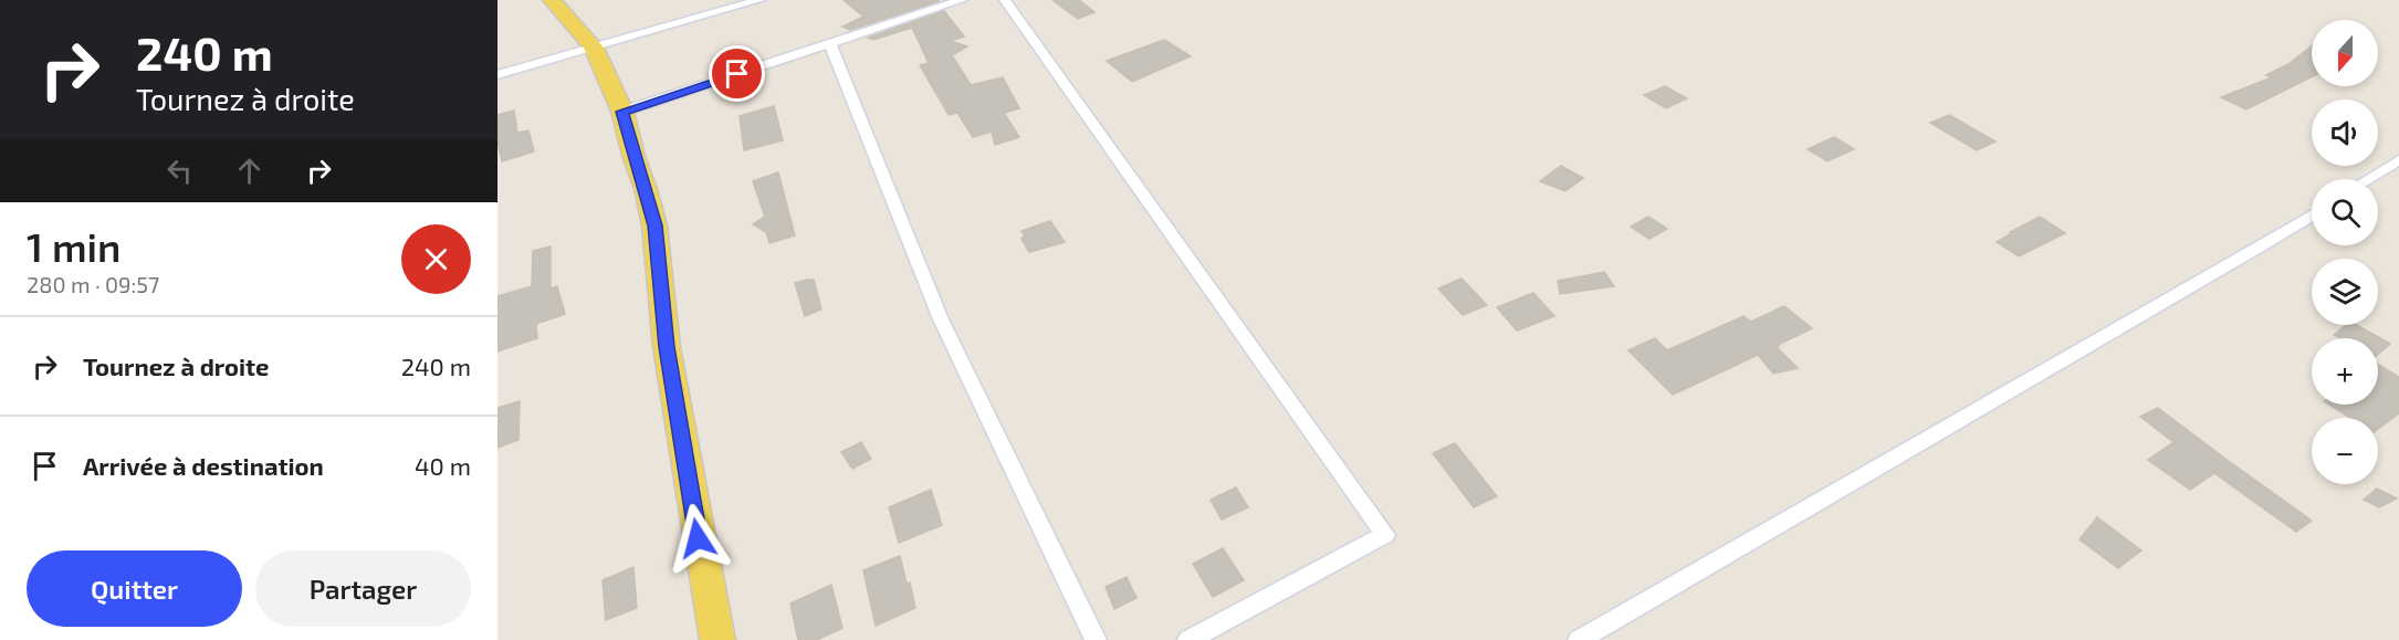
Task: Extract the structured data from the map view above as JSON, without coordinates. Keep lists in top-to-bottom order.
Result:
{
  "north": "bottom",
  "page": {
    "turn": ["240 m", "Tournez à droite"],
    "map_buttons": ["+", "−"],
    "heading": ["1 min", "280 m · 09:57"],
    "list": [
      {
        "name": "Tournez à droite",
        "value": "240 m"
      },
      {
        "name": "Arrivée à destination",
        "value": "40 m"
      }
    ],
    "buttons": ["Quitter", "Partager"]
  }
}
